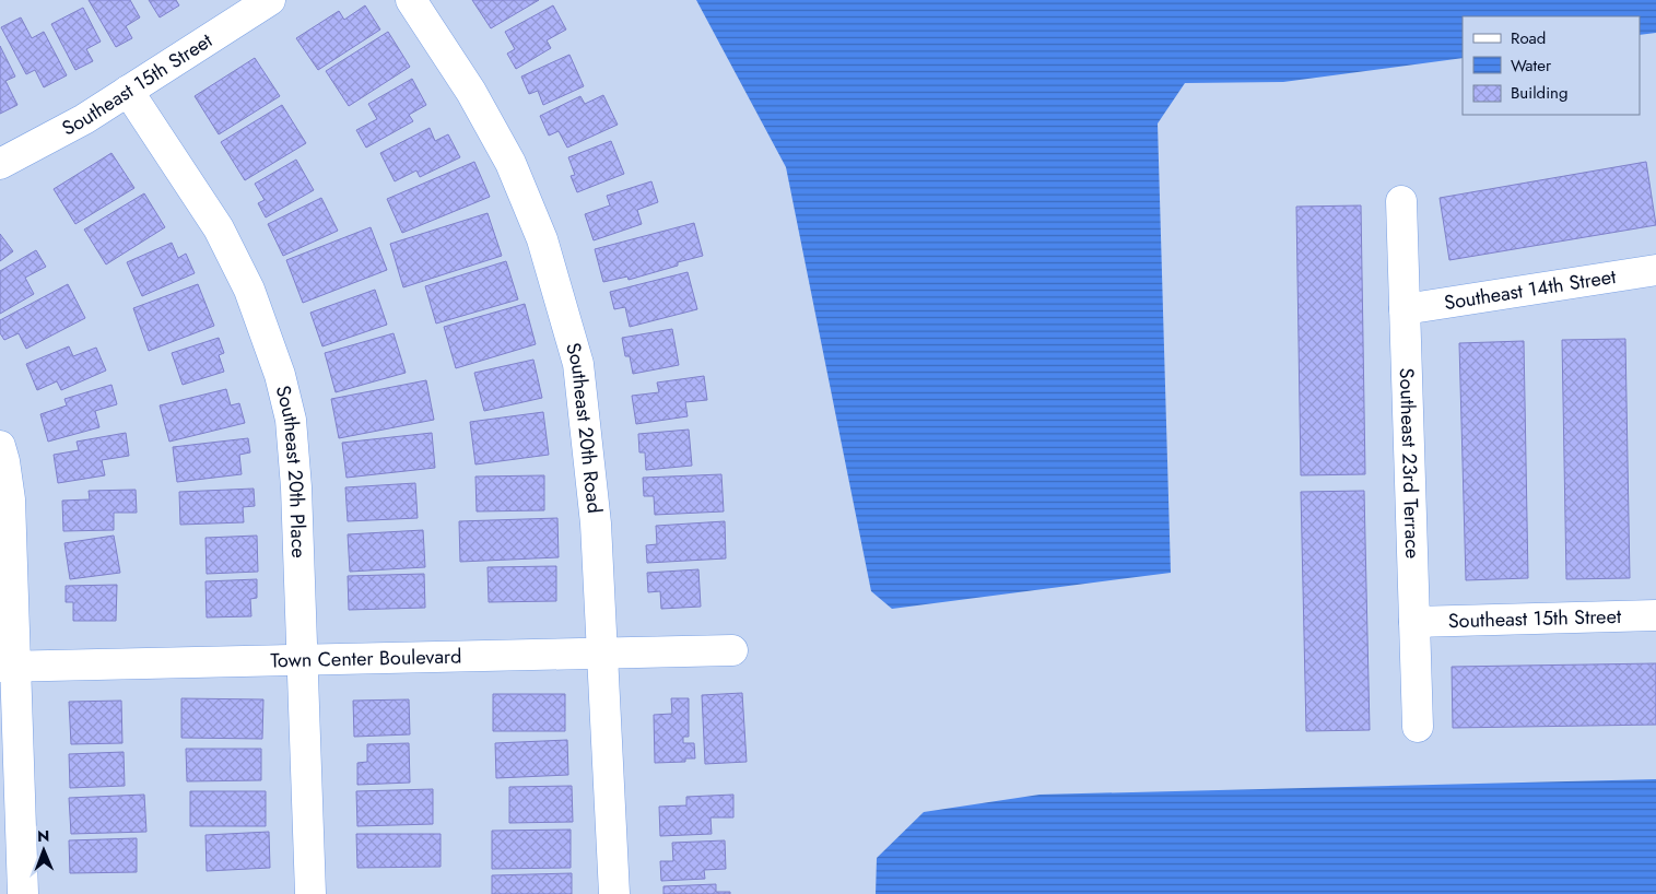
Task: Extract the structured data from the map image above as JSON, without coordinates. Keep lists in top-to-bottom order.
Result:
{
  "streets": {
    "street": [
      "Southeast 15th Street",
      "Southeast 14th Street",
      "Southeast 20th Road",
      "Southeast 23rd Terrace",
      "Southeast 20th Place",
      "Town Center Boulevard"
    ]
  },
  "crossings": [
    ["Southeast 15th Street", "Southeast 23rd Terrace"],
    ["Southeast 15th Street", "Southeast 20th Place"],
    ["Southeast 14th Street", "Southeast 23rd Terrace"],
    ["Southeast 20th Road", "Town Center Boulevard"],
    ["Southeast 20th Place", "Town Center Boulevard"]
  ],
  "legend": ["Road", "Water", "Building"],
  "north": "top"
}
